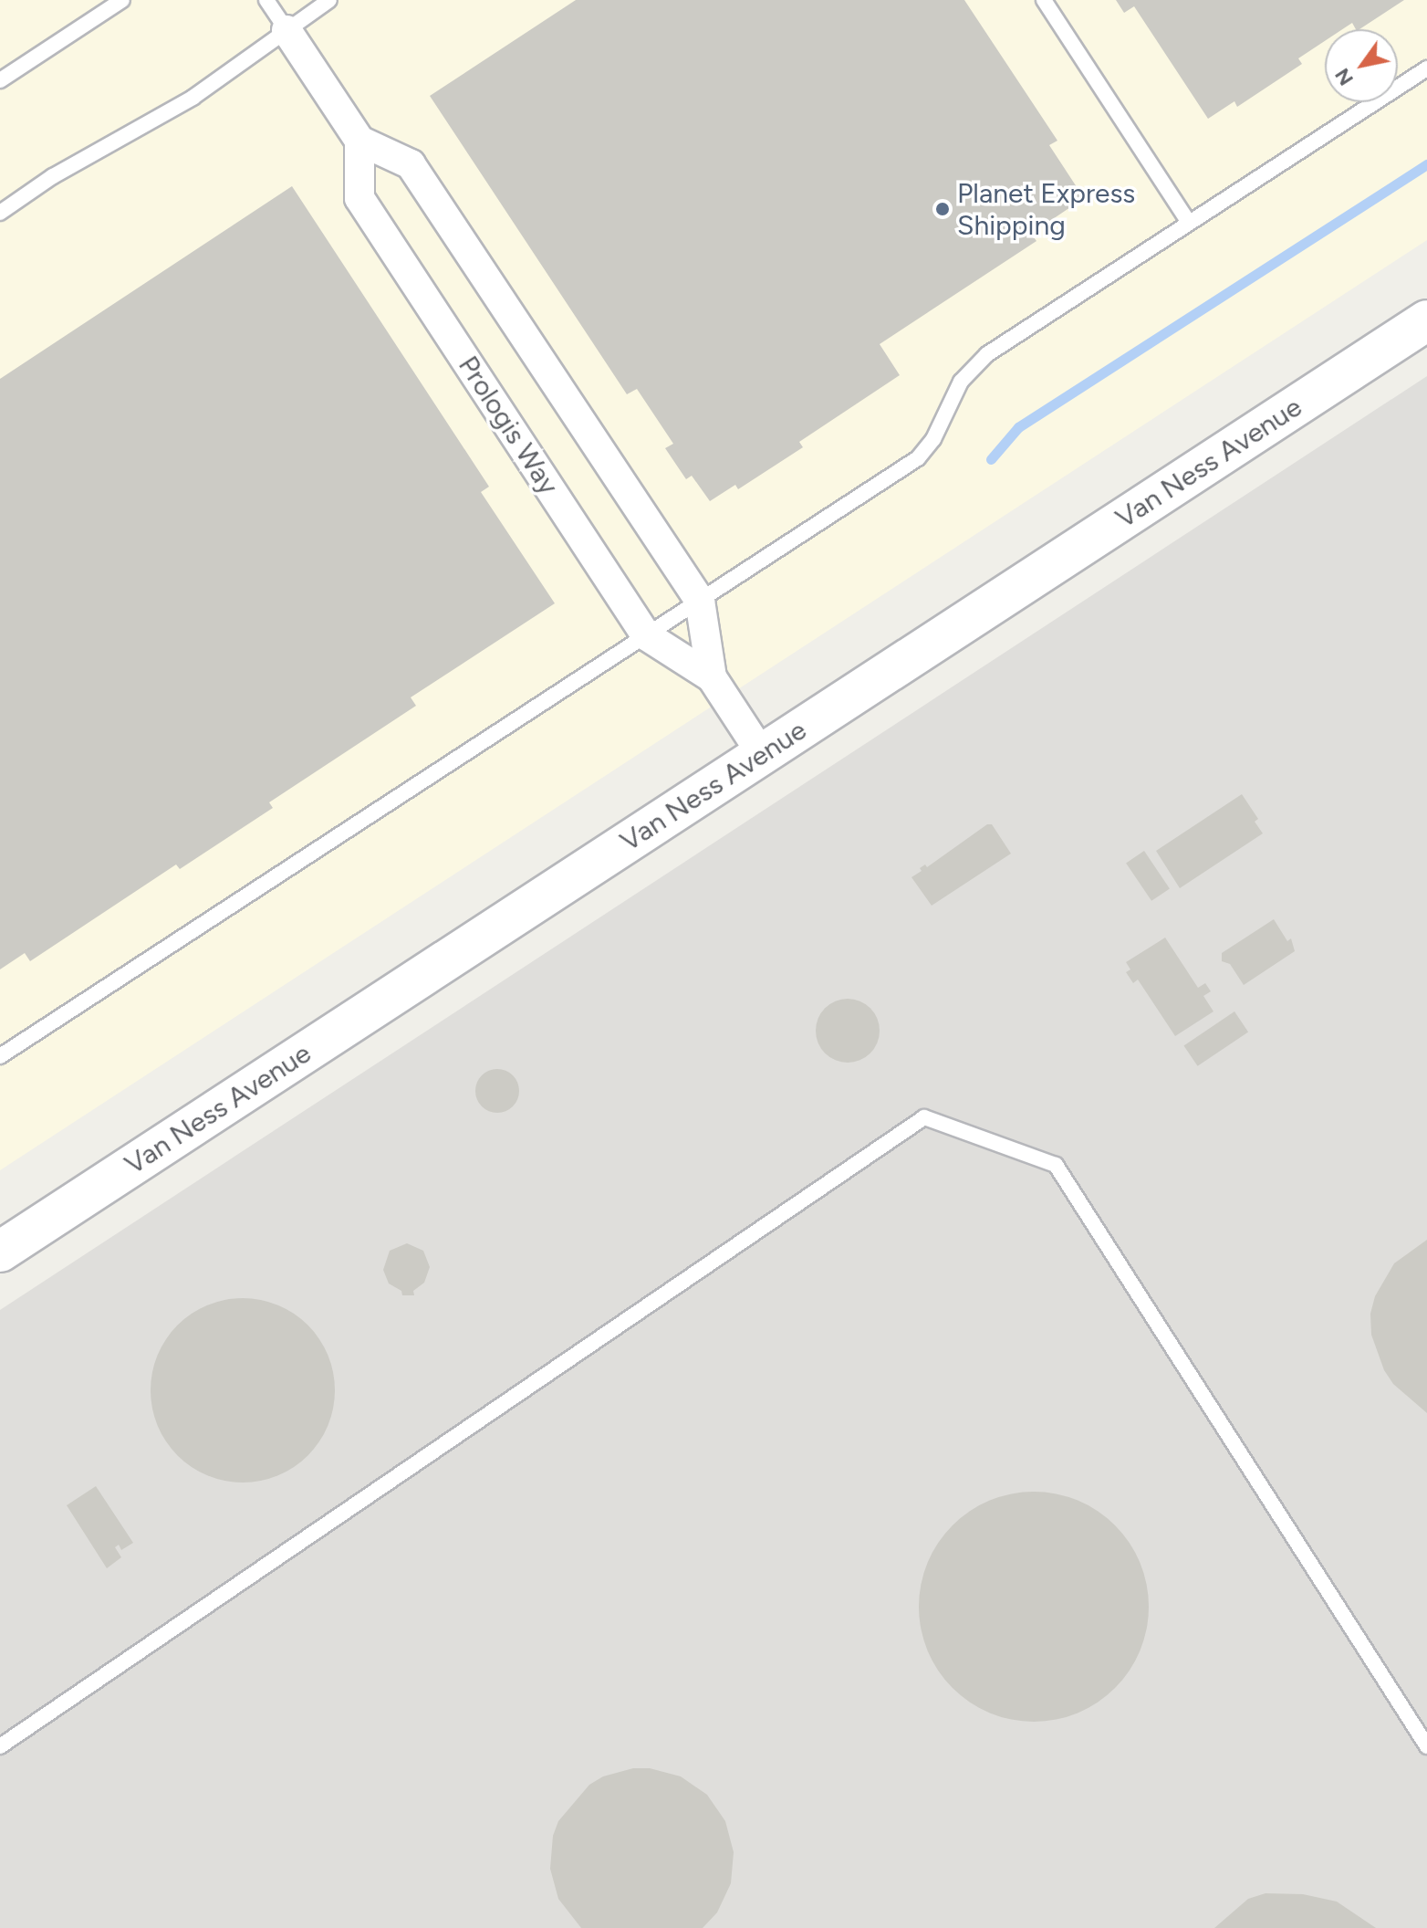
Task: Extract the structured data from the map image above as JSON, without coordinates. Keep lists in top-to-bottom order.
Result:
{
  "streets": {
    "main road": ["Van Ness Avenue"],
    "street": ["Prologis Way"]
  },
  "crossings": [
    ["Prologis Way", "Van Ness Avenue"]
  ],
  "places": ["Planet Express Shipping"],
  "north": "bottom left"
}
